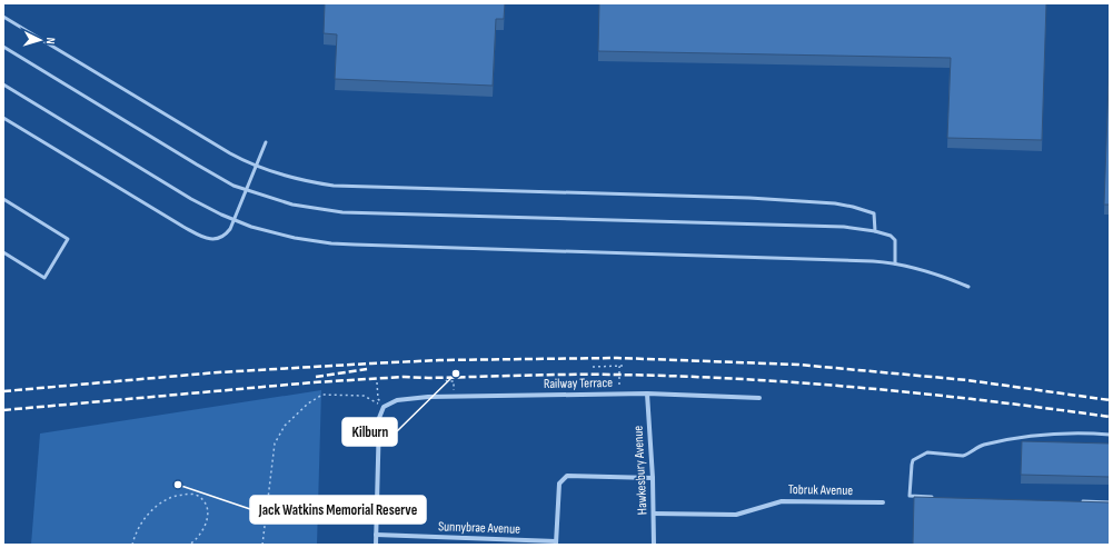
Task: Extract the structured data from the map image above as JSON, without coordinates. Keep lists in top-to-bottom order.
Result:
{
  "streets": {
    "street": [
      "Railway Terrace",
      "Hawkesbury Avenue",
      "Tobruk Avenue",
      "Sunnybrae Avenue"
    ]
  },
  "crossings": [
    ["Railway Terrace", "Hawkesbury Avenue"],
    ["Hawkesbury Avenue", "Tobruk Avenue"]
  ],
  "places": ["Kilburn", "Jack Watkins Memorial Reserve"],
  "north": "right"
}
